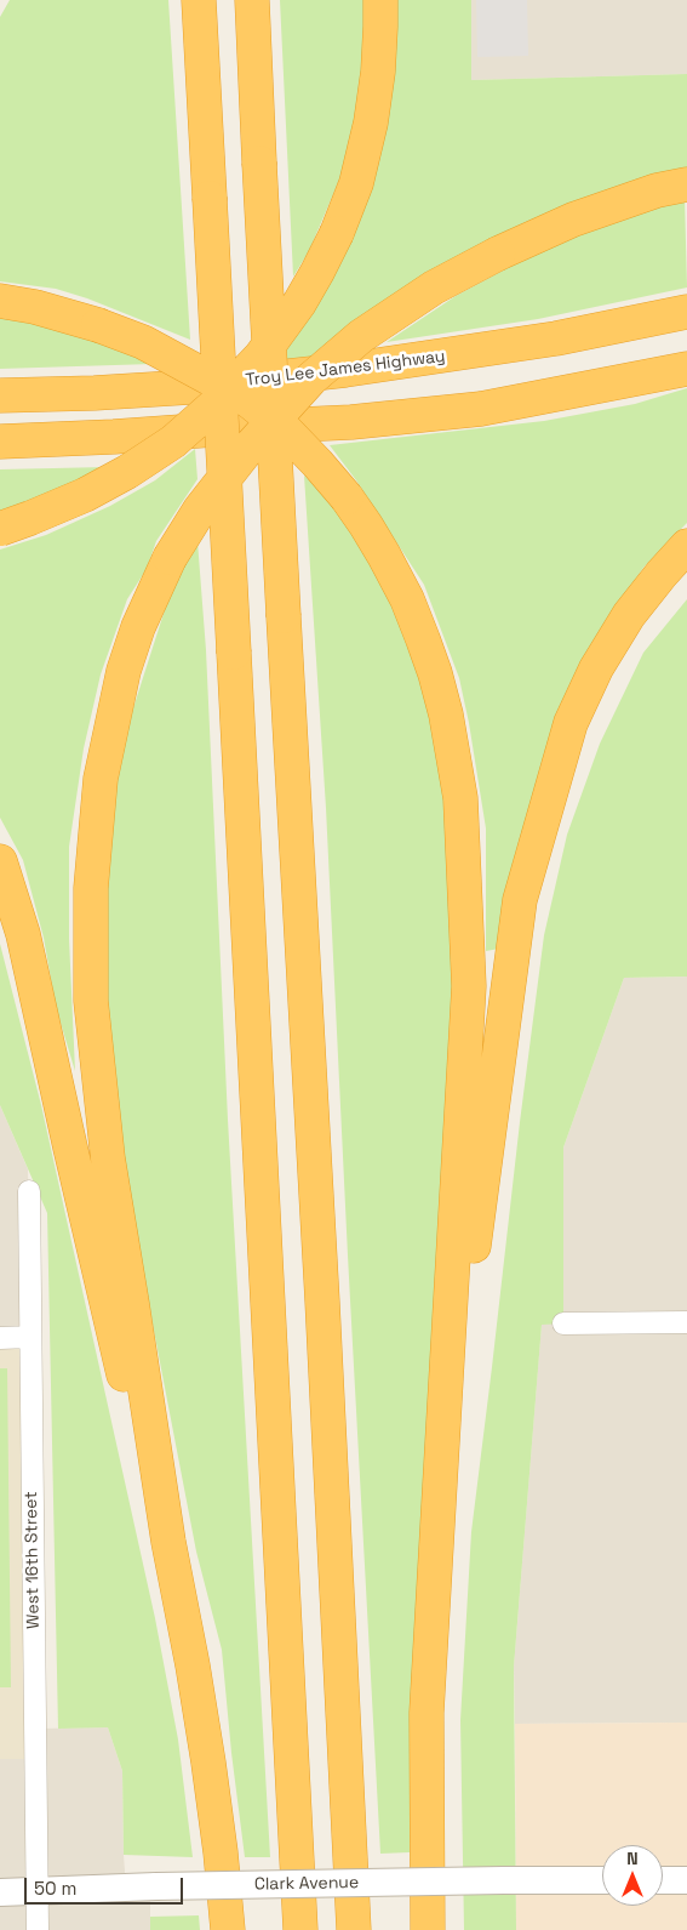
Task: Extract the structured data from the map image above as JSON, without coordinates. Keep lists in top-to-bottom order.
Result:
{
  "streets": {
    "highway": ["Troy Lee James Highway"],
    "street": ["West 16th Street", "Clark Avenue"]
  },
  "crossings": [
    ["West 16th Street", "Clark Avenue"]
  ],
  "scale_bar": "50 m",
  "north": "top"
}
